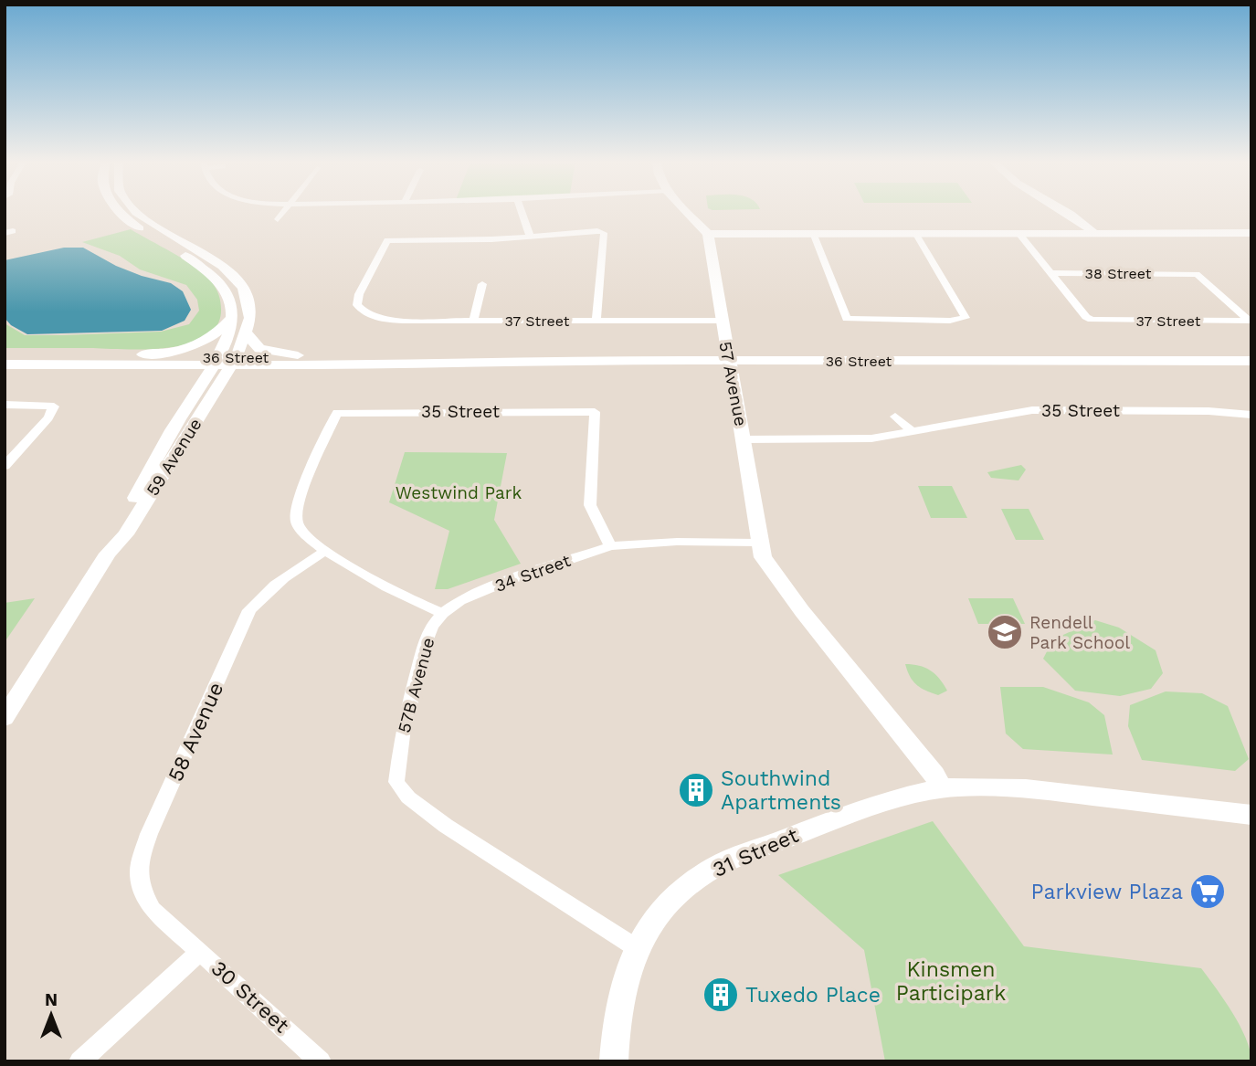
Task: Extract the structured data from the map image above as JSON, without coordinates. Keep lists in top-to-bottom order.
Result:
{
  "streets": {
    "street": [
      "38 Street",
      "37 Street",
      "36 Street",
      "57 Avenue",
      "35 Street",
      "59 Avenue",
      "34 Street",
      "57B Avenue",
      "58 Avenue",
      "31 Street",
      "30 Street"
    ]
  },
  "crossings": [
    ["38 Street", "37 Street"],
    ["37 Street", "57 Avenue"],
    ["36 Street", "57 Avenue"],
    ["36 Street", "59 Avenue"],
    ["57 Avenue", "35 Street"],
    ["57 Avenue", "34 Street"],
    ["57 Avenue", "31 Street"],
    ["35 Street", "34 Street"],
    ["35 Street", "58 Avenue"],
    ["34 Street", "57B Avenue"],
    ["57B Avenue", "31 Street"],
    ["58 Avenue", "30 Street"]
  ],
  "parks": ["Westwind Park", "Kinsmen Participark"],
  "places": {
    "school or university": ["Rendell Park School"],
    "building": ["Southwind Apartments", "Tuxedo Place"],
    "supermarket": ["Parkview Plaza"]
  },
  "north": "top"
}
